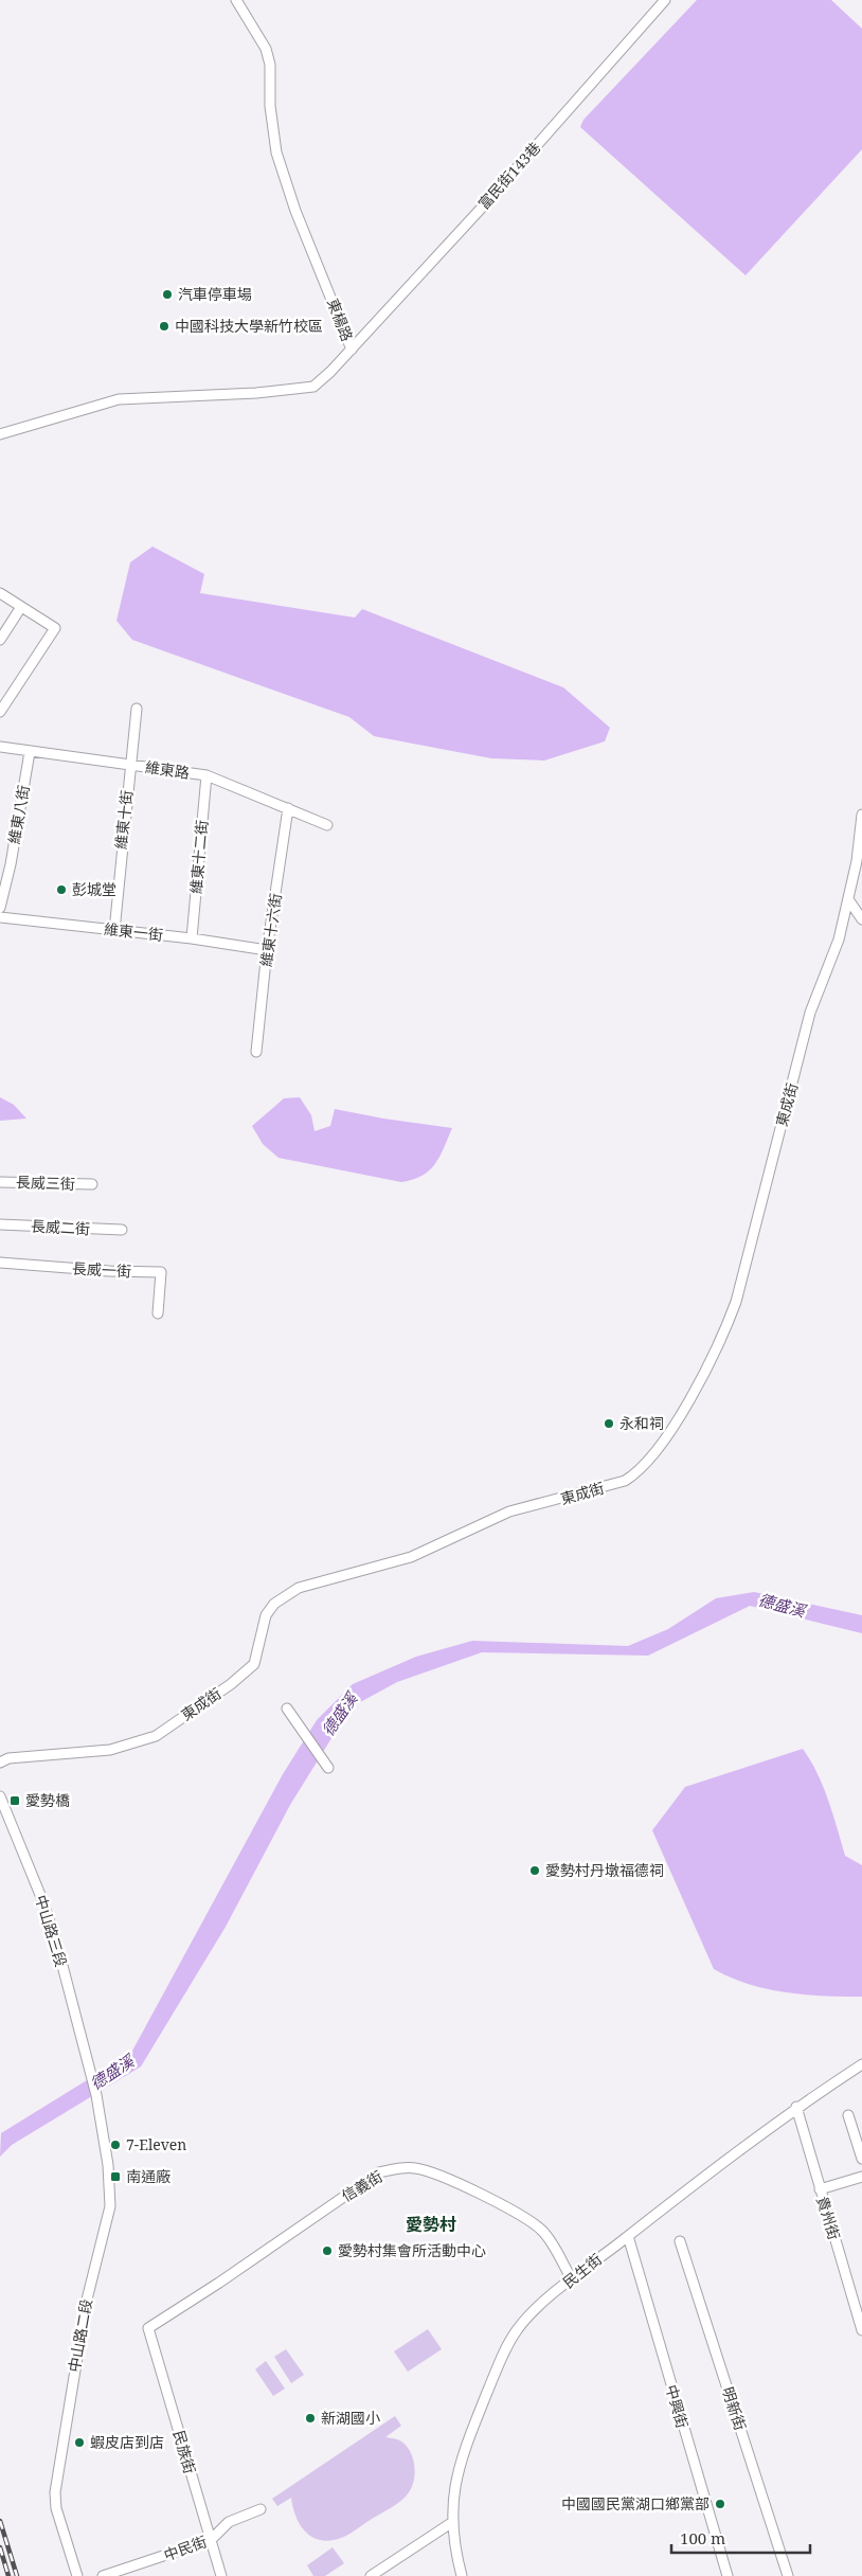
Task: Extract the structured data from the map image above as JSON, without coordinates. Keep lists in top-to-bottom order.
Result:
{
  "streets": {
    "street": [
      "富民街143巷",
      "東楊路",
      "維東路",
      "維東八街",
      "維東十街",
      "維東十二街",
      "維東十六街",
      "維東一街",
      "東成街",
      "長威三街",
      "長威二街",
      "長威一街",
      "中山路三段",
      "信義街",
      "貴州街",
      "民生街",
      "中山路二段",
      "中興街",
      "明新街",
      "民族街",
      "中民街"
    ]
  },
  "crossings": [
    ["富民街143巷", "東楊路"],
    ["維東路", "維東八街"],
    ["維東路", "維東十街"],
    ["維東路", "維東十二街"],
    ["維東路", "維東十六街"],
    ["維東十街", "維東一街"],
    ["維東十二街", "維東一街"],
    ["維東十六街", "維東一街"],
    ["中山路三段", "中山路二段"],
    ["信義街", "民生街"],
    ["信義街", "民族街"],
    ["貴州街", "民生街"],
    ["民生街", "中興街"],
    ["民族街", "中民街"]
  ],
  "districts": ["愛勢村"],
  "water": ["德盛溪"],
  "places": {
    "other": [
      "汽車停車場",
      "中國科技大學新竹校區",
      "彭城堂",
      "永和祠",
      "愛勢村丹墩福德祠",
      "7-Eleven",
      "愛勢村集會所活動中心",
      "新湖國小",
      "蝦皮店到店",
      "中國國民黨湖口鄉黨部"
    ],
    "transit": ["愛勢橋", "南通廠"]
  },
  "scale_bar": "100 m"
}
